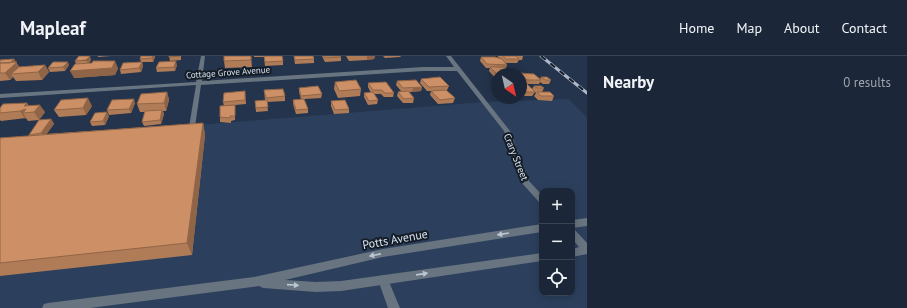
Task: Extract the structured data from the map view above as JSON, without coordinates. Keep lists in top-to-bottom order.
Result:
{
  "streets": {
    "street": ["Cottage Grove Avenue", "Crary Street", "Potts Avenue"]
  },
  "crossings": [
    ["Cottage Grove Avenue", "Crary Street"]
  ],
  "north": "bottom right",
  "page": {
    "header": "Mapleaf",
    "nav": [
      "Home",
      "Map",
      "About",
      "Contact"
    ],
    "heading": ["Nearby", "0 results"],
    "map_buttons": ["+", "−"]
  }
}
